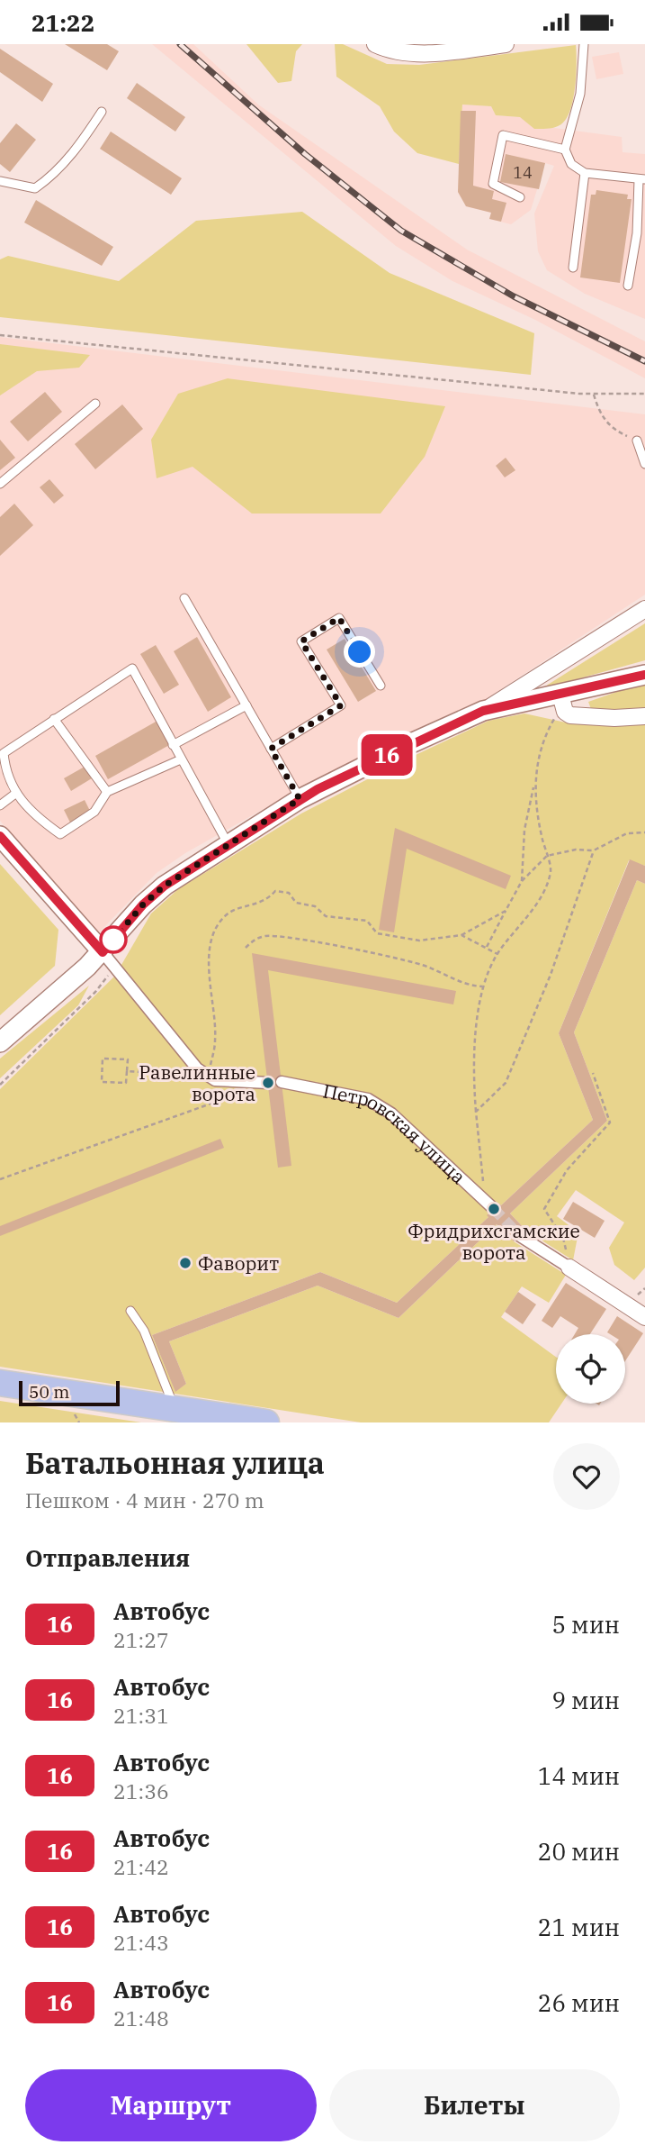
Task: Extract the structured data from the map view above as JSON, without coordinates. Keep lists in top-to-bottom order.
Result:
{
  "streets": {
    "street": ["Петровская улица"]
  },
  "places": ["Равелинные ворота", "Фридрихсгамские ворота", "Фаворит"],
  "lines": ["bus line 16"],
  "house_numbers": ["14"],
  "scale_bar": "50 m",
  "page": {
    "status": "21:22",
    "on_map": "16",
    "scale": "50 m",
    "heading": [
      ["Батальонная улица", "Пешком · 4 мин · 270 m"],
      "Отправления"
    ],
    "list": [
      {
        "mark": "16",
        "name": "Автобус",
        "note": "21:27",
        "value": "5 мин"
      },
      {
        "mark": "16",
        "name": "Автобус",
        "note": "21:31",
        "value": "9 мин"
      },
      {
        "mark": "16",
        "name": "Автобус",
        "note": "21:36",
        "value": "14 мин"
      },
      {
        "mark": "16",
        "name": "Автобус",
        "note": "21:42",
        "value": "20 мин"
      },
      {
        "mark": "16",
        "name": "Автобус",
        "note": "21:43",
        "value": "21 мин"
      },
      {
        "mark": "16",
        "name": "Автобус",
        "note": "21:48",
        "value": "26 мин"
      }
    ],
    "buttons": ["Маршрут", "Билеты"]
  }
}
